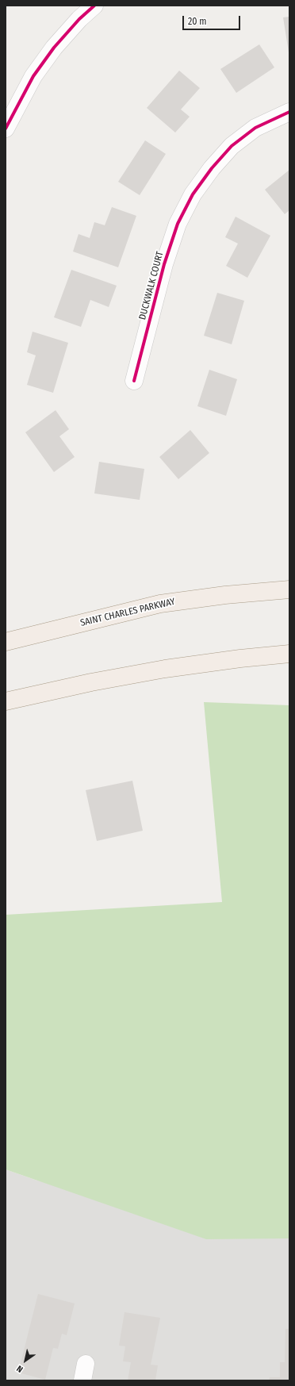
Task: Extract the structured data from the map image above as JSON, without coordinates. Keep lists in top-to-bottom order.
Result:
{
  "streets": {
    "main road": ["SAINT CHARLES PARKWAY"],
    "street": ["DUCKWALK COURT"]
  },
  "scale_bar": "20 m",
  "north": "bottom left"
}
